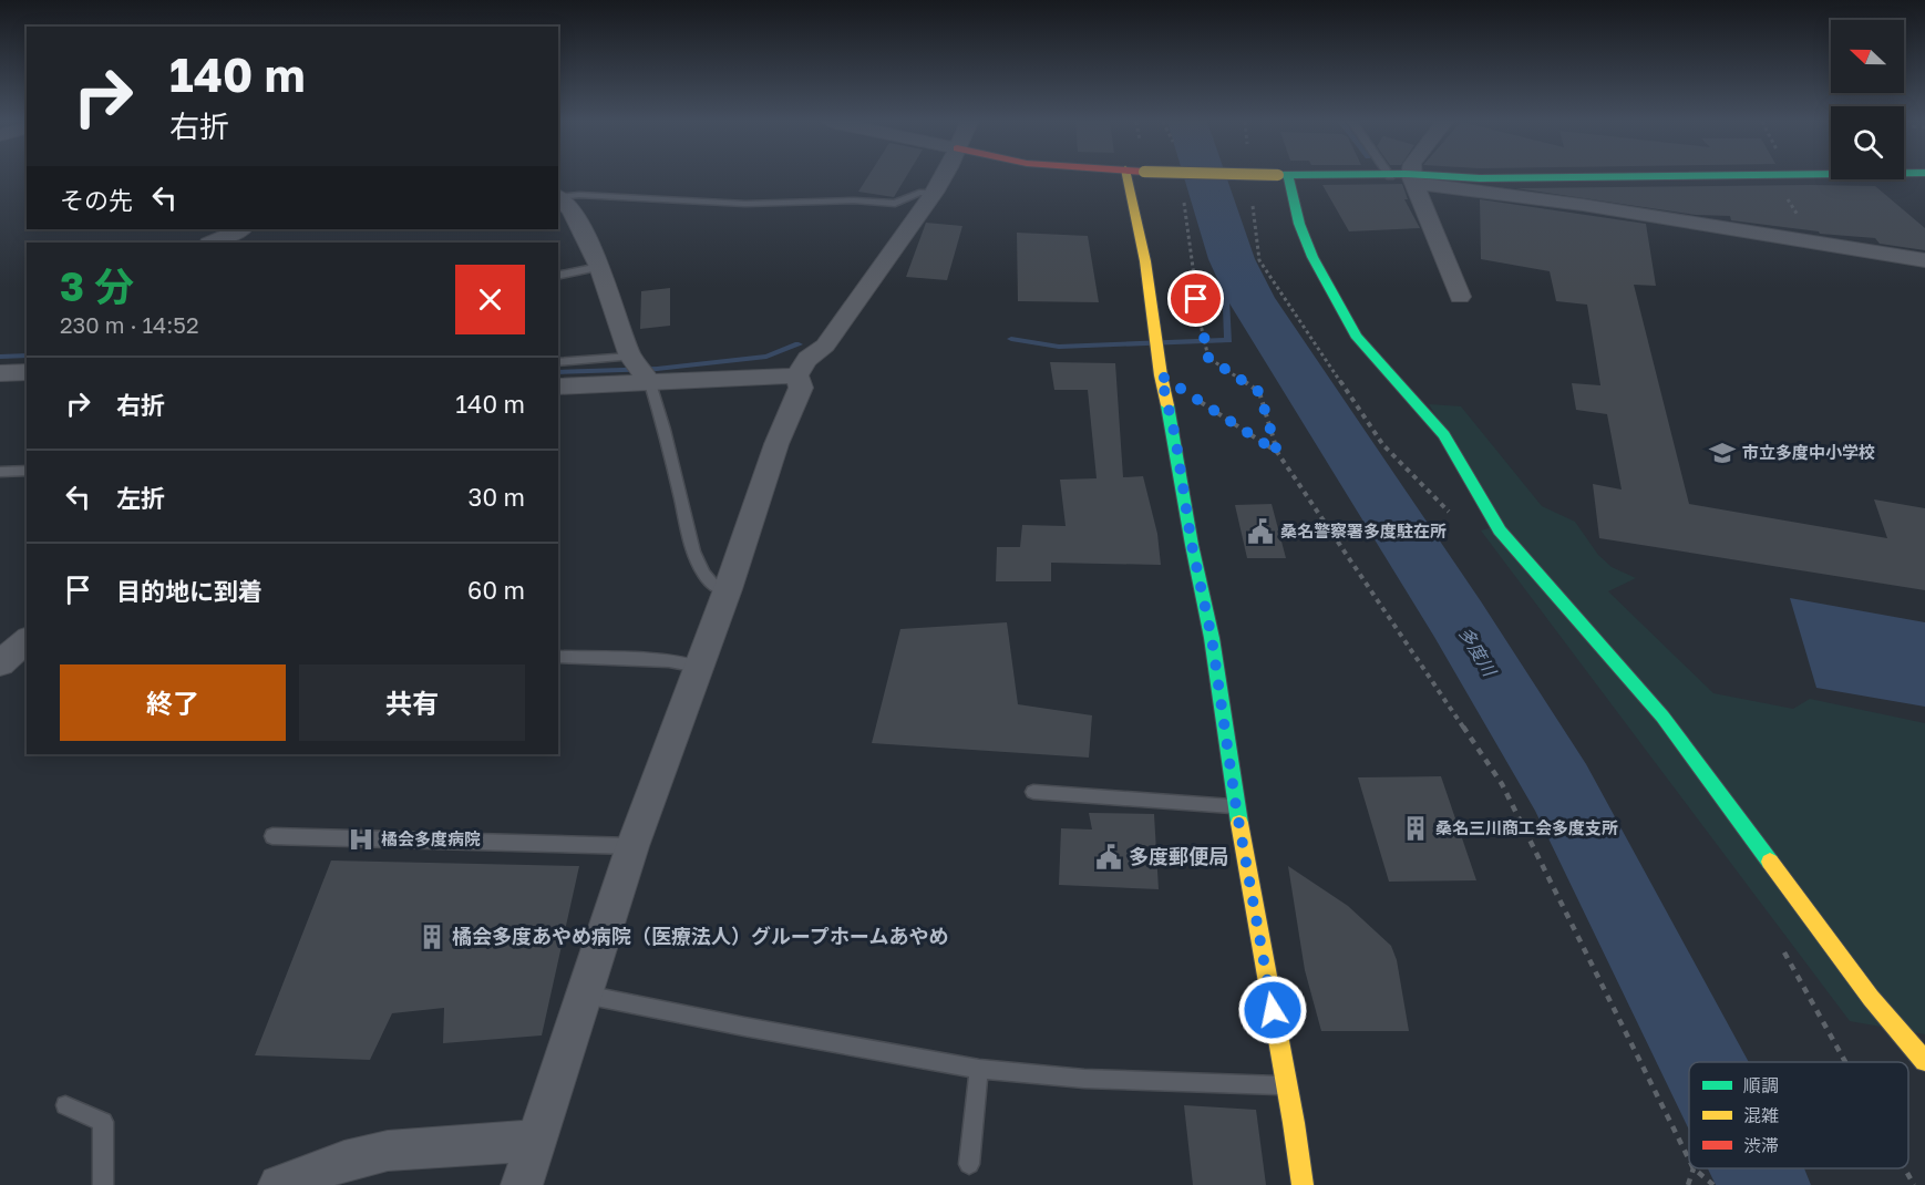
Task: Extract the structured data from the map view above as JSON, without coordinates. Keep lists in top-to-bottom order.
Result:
{
  "water": ["多度川"],
  "places": {
    "school or university": ["市立多度中小学校"],
    "public building": ["桑名警察署多度駐在所", "多度郵便局"],
    "building": ["桑名三川商工会多度支所", "橘会多度あやめ病院（医療法人）グループホームあやめ"],
    "hospital": ["橘会多度病院"]
  },
  "legend": ["順調", "混雑", "渋滞"],
  "north": "left",
  "page": {
    "turn": ["140 m", "右折"],
    "then": "その先",
    "heading": ["3 分", "230 m · 14:52"],
    "list": [
      {
        "name": "右折",
        "value": "140 m"
      },
      {
        "name": "左折",
        "value": "30 m"
      },
      {
        "name": "目的地に到着",
        "value": "60 m"
      }
    ],
    "buttons": ["終了", "共有"]
  }
}
